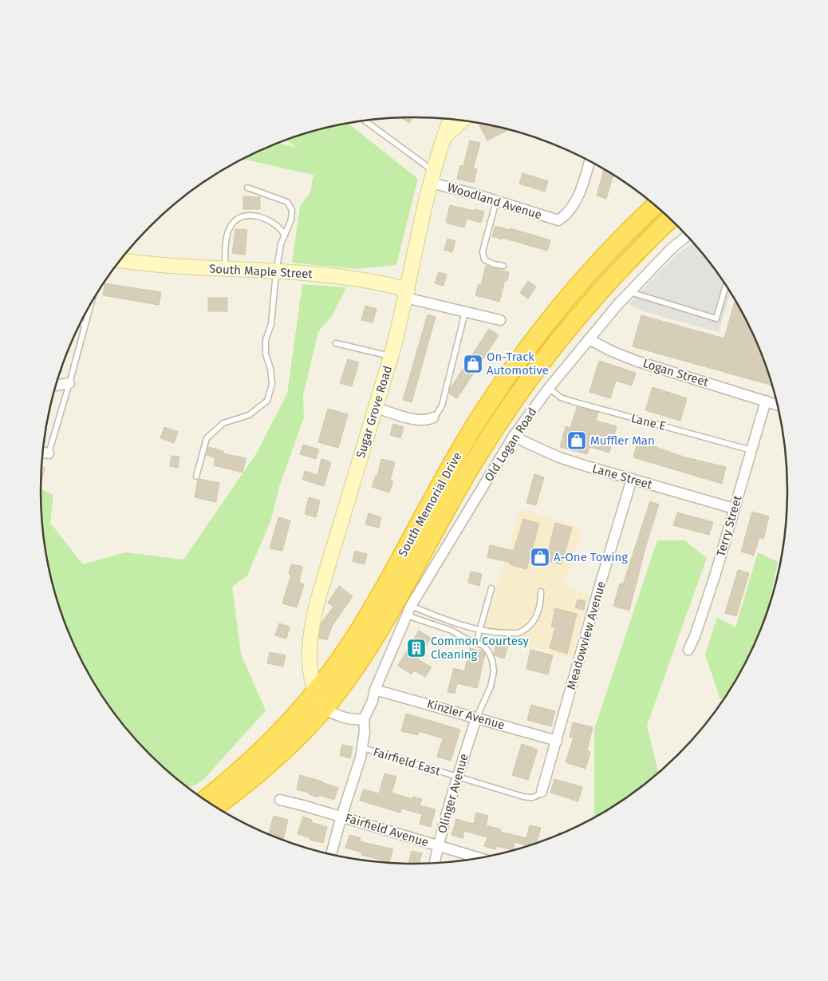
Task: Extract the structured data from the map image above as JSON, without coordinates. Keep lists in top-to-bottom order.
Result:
{
  "streets": {
    "highway": ["South Memorial Drive"],
    "street": [
      "Woodland Avenue",
      "South Maple Street",
      "Logan Street",
      "Sugar Grove Road",
      "Old Logan Road",
      "Lane Street",
      "Terry Street",
      "Meadowview Avenue",
      "Kinzler Avenue",
      "Olinger Avenue",
      "Fairfield Avenue"
    ],
    "lane": ["Lane E", "Fairfield East"]
  },
  "crossings": [
    ["Woodland Avenue", "Sugar Grove Road"],
    ["South Maple Street", "Sugar Grove Road"],
    ["Logan Street", "Old Logan Road"],
    ["Logan Street", "Terry Street"],
    ["Sugar Grove Road", "South Memorial Drive"],
    ["Lane E", "Old Logan Road"],
    ["Lane E", "Terry Street"],
    ["Old Logan Road", "Lane Street"],
    ["Old Logan Road", "Kinzler Avenue"],
    ["Lane Street", "Terry Street"],
    ["Lane Street", "Meadowview Avenue"],
    ["Meadowview Avenue", "Kinzler Avenue"],
    ["Meadowview Avenue", "Fairfield East"],
    ["Kinzler Avenue", "Olinger Avenue"],
    ["Fairfield East", "Olinger Avenue"],
    ["Olinger Avenue", "Fairfield Avenue"]
  ],
  "places": {
    "shop": ["On-Track Automotive", "Muffler Man", "A-One Towing"],
    "building": ["Common Courtesy Cleaning"]
  }
}
